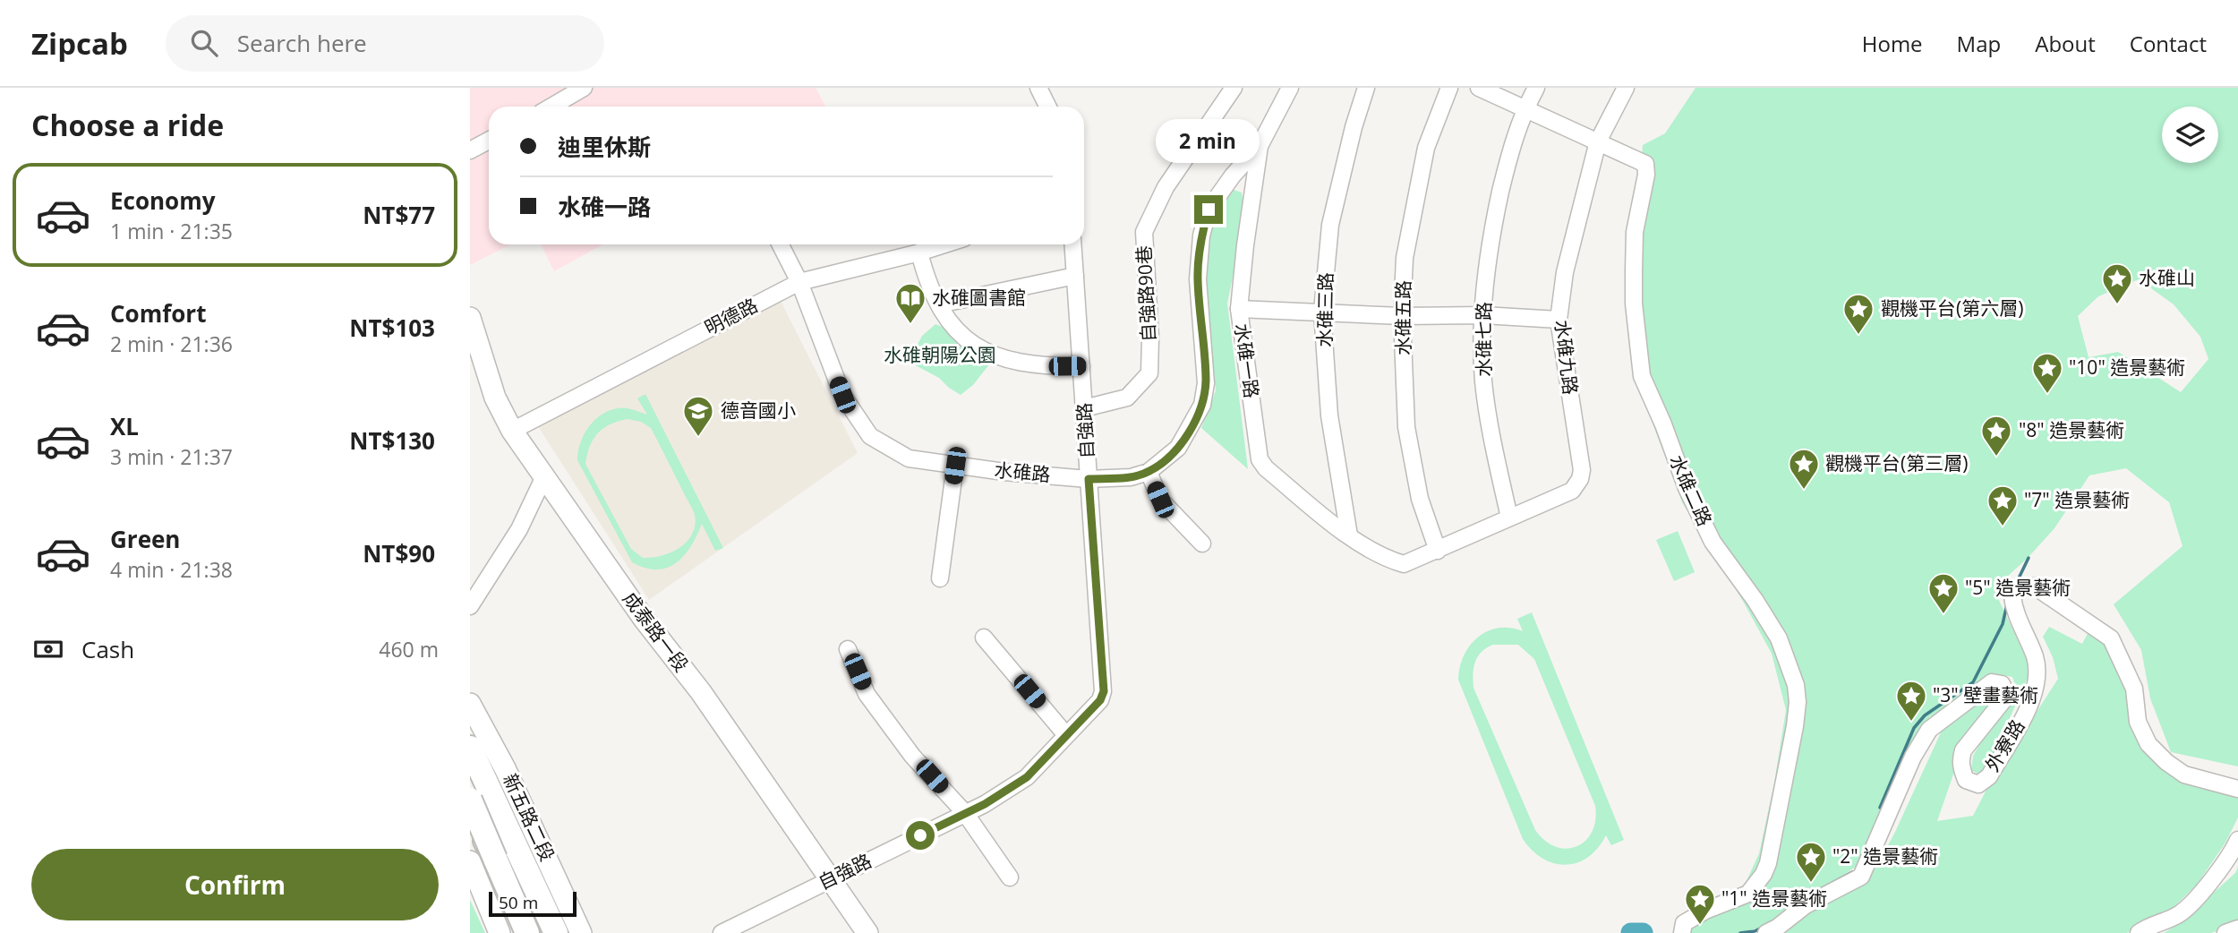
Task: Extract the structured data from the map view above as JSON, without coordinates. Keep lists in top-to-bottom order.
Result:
{
  "streets": {
    "main road": ["成泰路一段", "新五路二段"],
    "street": [
      "自強路90巷",
      "水碓三路",
      "明德路",
      "水碓五路",
      "水碓七路",
      "水碓九路",
      "水碓一路",
      "自強路",
      "水碓路",
      "水碓二路",
      "外寮路"
    ]
  },
  "crossings": [
    ["自強路90巷", "自強路"],
    ["水碓三路", "水碓一路"],
    ["明德路", "水碓路"],
    ["明德路", "成泰路一段"],
    ["水碓五路", "水碓一路"],
    ["水碓七路", "水碓九路"],
    ["水碓七路", "水碓二路"],
    ["水碓九路", "水碓二路"],
    ["水碓一路", "自強路"],
    ["水碓一路", "水碓路"],
    ["自強路", "水碓路"],
    ["自強路", "成泰路一段"]
  ],
  "parks": ["水碓朝陽公園"],
  "places": {
    "place": [
      "水碓山",
      "觀機平台(第六層)",
      "\"10\" 造景藝術",
      "\"8\" 造景藝術",
      "觀機平台(第三層)",
      "\"7\" 造景藝術",
      "\"5\" 造景藝術",
      "\"3\" 壁畫藝術",
      "\"2\" 造景藝術",
      "\"1\" 造景藝術"
    ],
    "library": ["水碓圖書館"],
    "school or university": ["德音國小"]
  },
  "scale_bar": "50 m",
  "page": {
    "header": "Zipcab",
    "search": "Search here",
    "nav": [
      "Home",
      "Map",
      "About",
      "Contact"
    ],
    "heading": "Choose a ride",
    "banner": ["迪里休斯", "水碓一路"],
    "bubble": "2 min",
    "list": [
      {
        "name": "Economy",
        "note": "1 min · 21:35",
        "value": "NT$77"
      },
      {
        "name": "Comfort",
        "note": "2 min · 21:36",
        "value": "NT$103"
      },
      {
        "name": "XL",
        "note": "3 min · 21:37",
        "value": "NT$130"
      },
      {
        "name": "Green",
        "note": "4 min · 21:38",
        "value": "NT$90"
      }
    ],
    "pay": ["Cash", "460 m"],
    "buttons": "Confirm",
    "scale": "50 m"
  }
}
